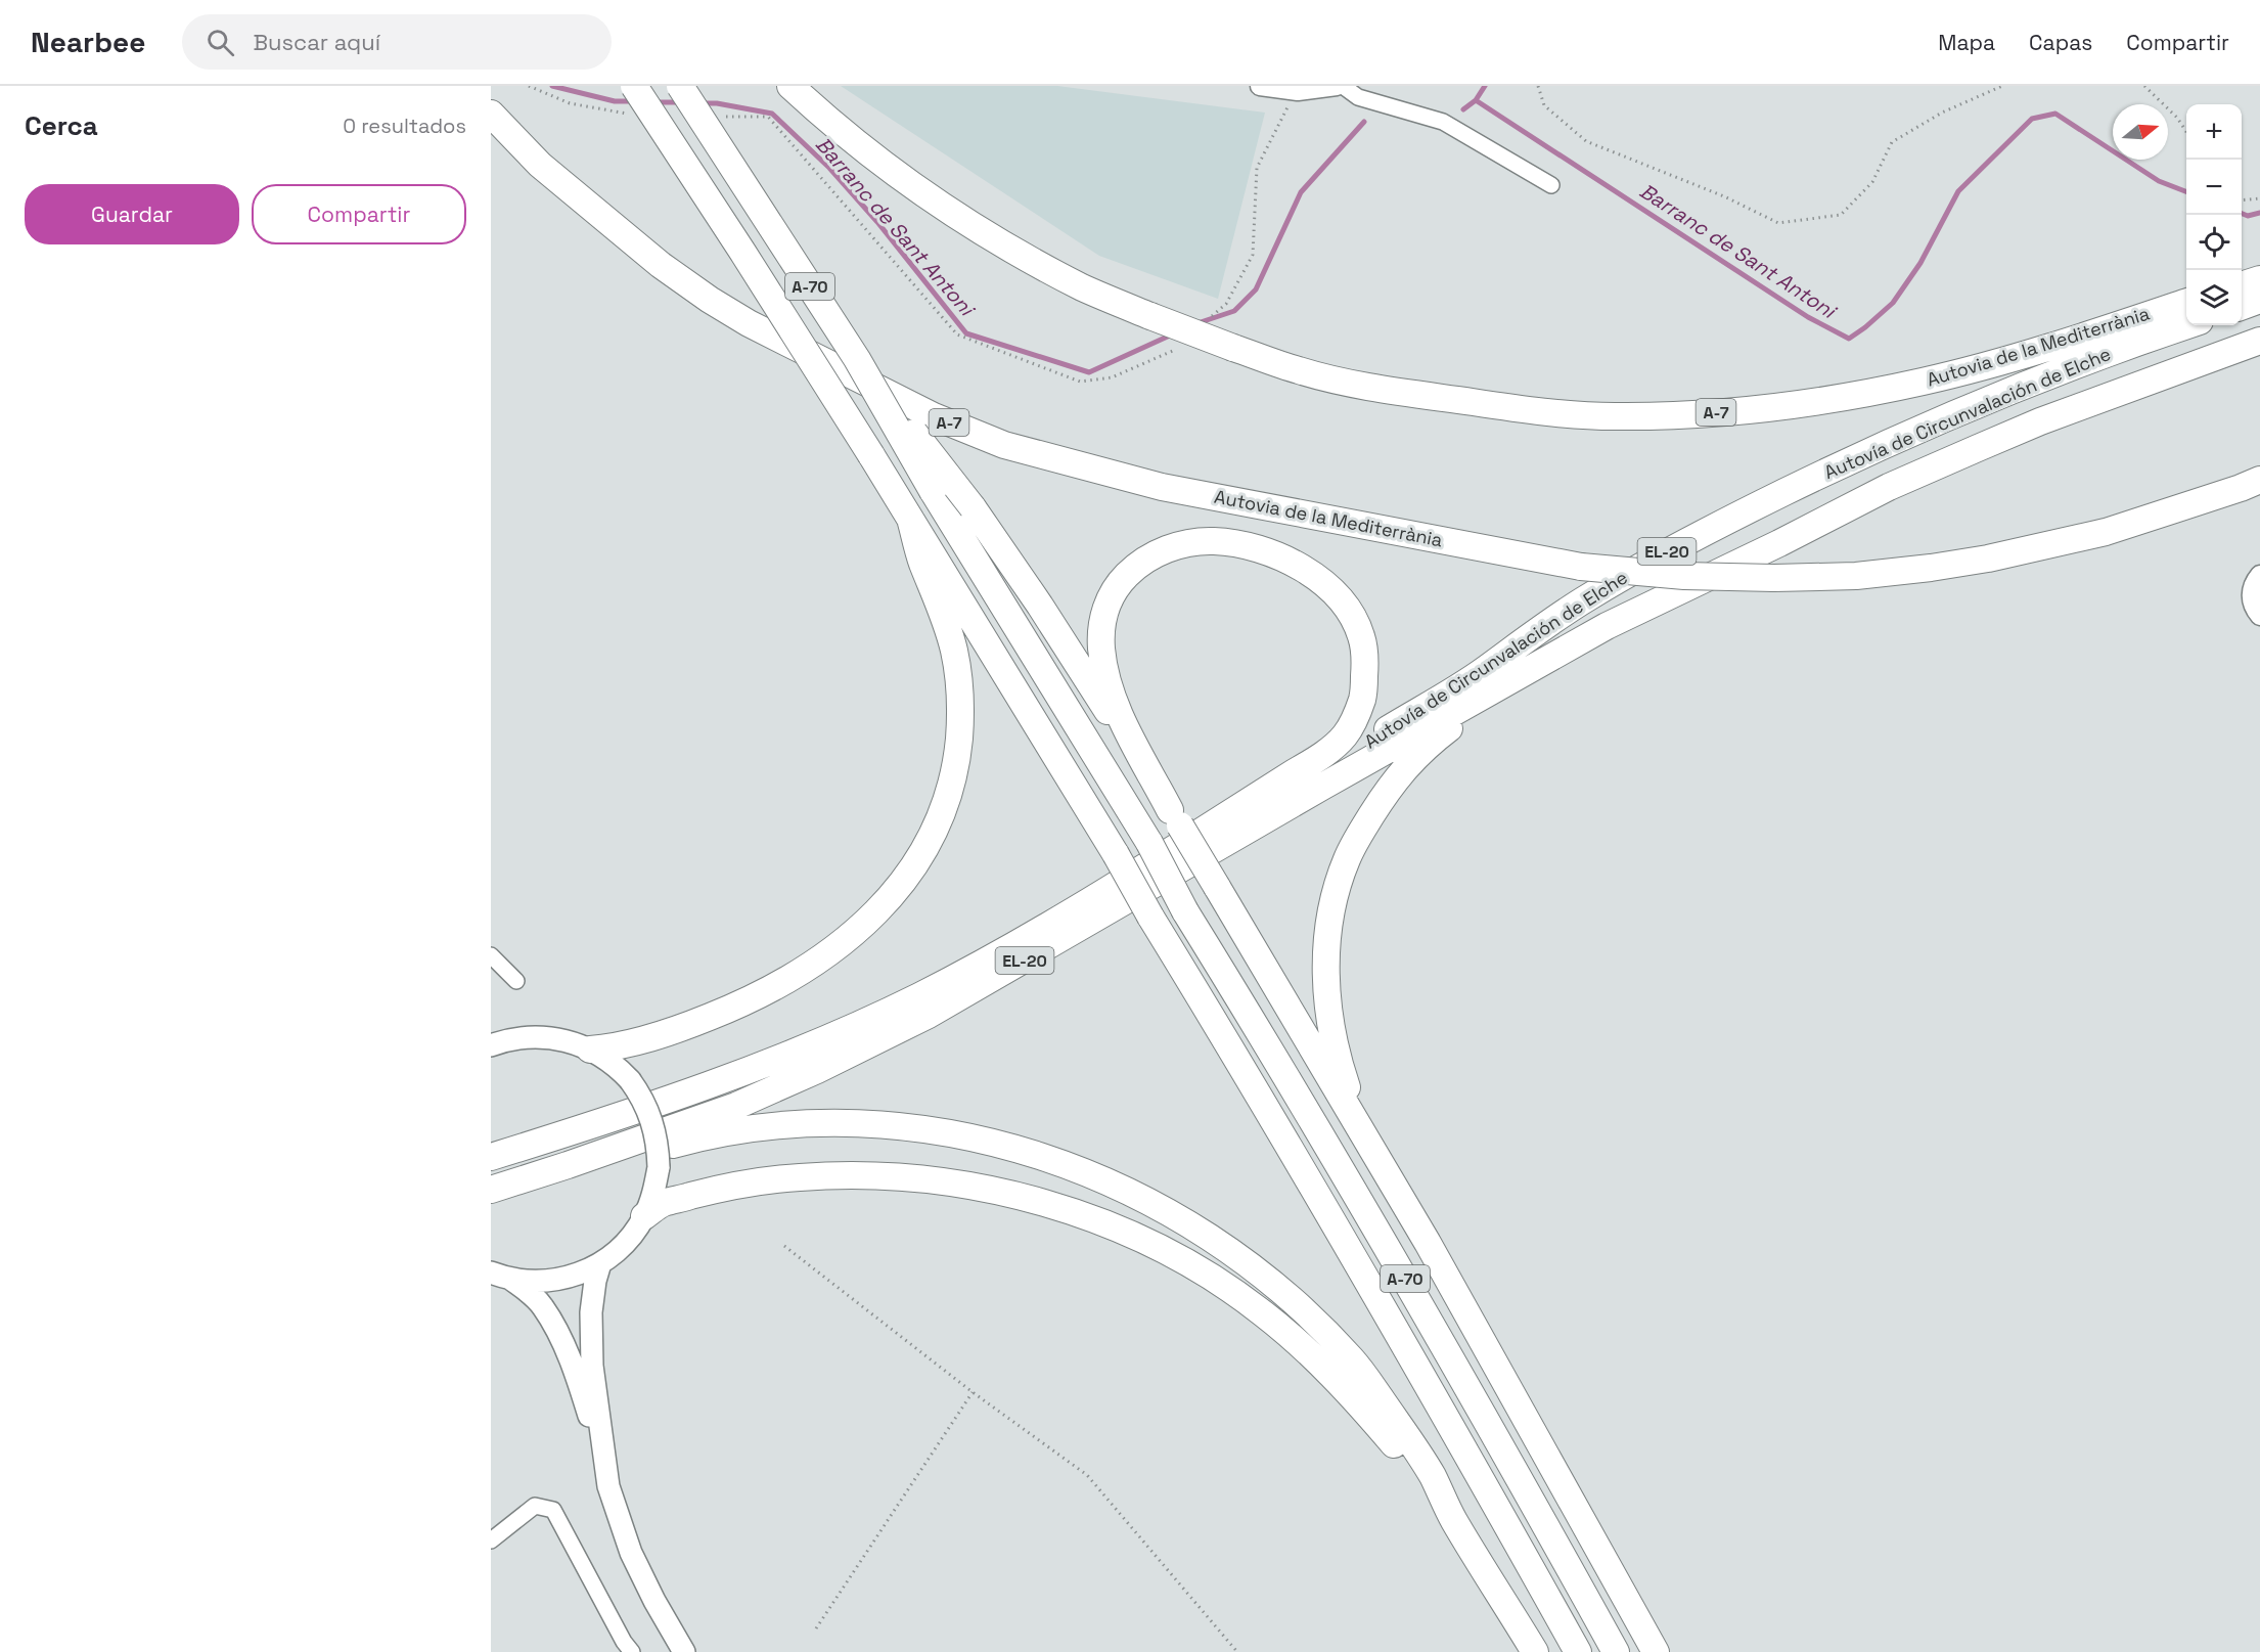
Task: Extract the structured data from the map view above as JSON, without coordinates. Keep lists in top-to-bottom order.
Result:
{
  "streets": {
    "highway": [
      "A-70",
      "Autovia de la Mediterrània",
      "A-7",
      "Autovía de Circunvalación de Elche",
      "EL-20"
    ]
  },
  "crossings": [
    ["A-70", "Autovía de Circunvalación de Elche"],
    ["A-70", "EL-20"],
    ["Autovía de Circunvalación de Elche", "EL-20"]
  ],
  "water": ["Barranc de Sant Antoni"],
  "north": "right",
  "page": {
    "header": "Nearbee",
    "search": "Buscar aquí",
    "nav": ["Mapa", "Capas", "Compartir"],
    "heading": ["Cerca", "0 resultados"],
    "map_buttons": ["+", "−"],
    "buttons": ["Guardar", "Compartir"]
  }
}
